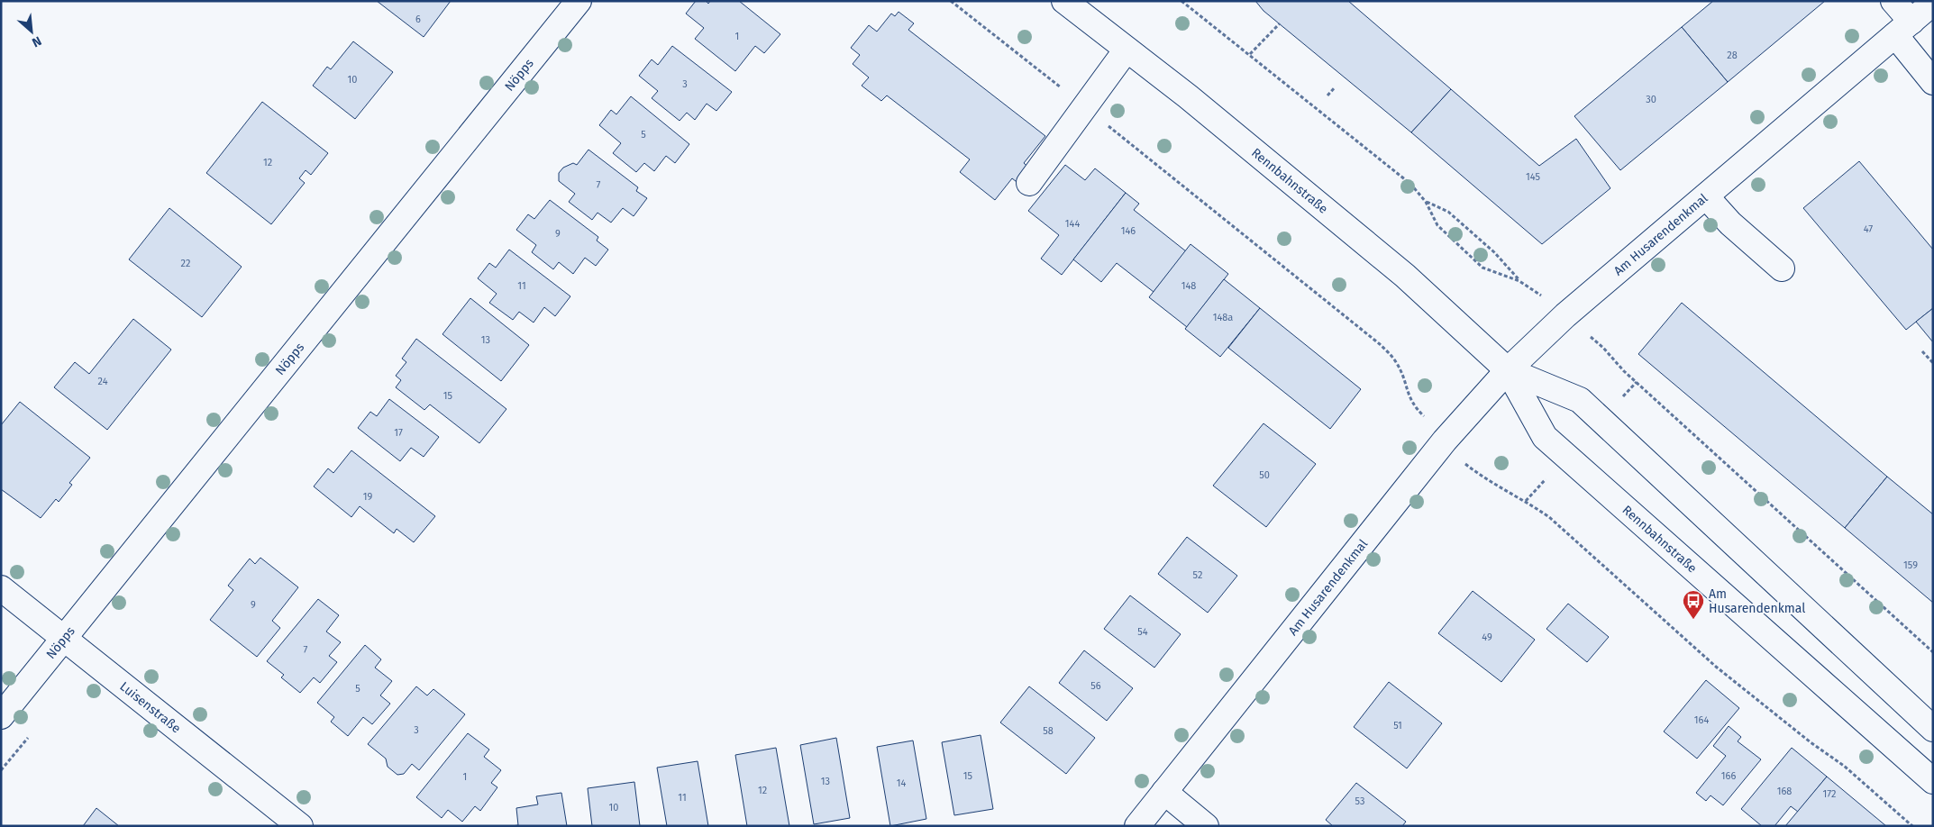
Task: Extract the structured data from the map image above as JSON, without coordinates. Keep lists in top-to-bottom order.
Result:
{
  "streets": {
    "street": [
      "Nöpps",
      "Rennbahnstraße",
      "Am Husarendenkmal",
      "Luisenstraße"
    ]
  },
  "crossings": [
    ["Nöpps", "Luisenstraße"],
    ["Rennbahnstraße", "Am Husarendenkmal"]
  ],
  "places": {
    "bus stop": ["Am Husarendenkmal"]
  },
  "house_numbers": [
    "6",
    "1",
    "28",
    "10",
    "3",
    "30",
    "5",
    "12",
    "145",
    "7",
    "144",
    "47",
    "146",
    "9",
    "22",
    "11",
    "148",
    "148a",
    "13",
    "24",
    "15",
    "17",
    "50",
    "19",
    "159",
    "52",
    "9",
    "54",
    "49",
    "7",
    "56",
    "5",
    "164",
    "51",
    "3",
    "58",
    "15",
    "166",
    "1",
    "13",
    "14",
    "12",
    "168",
    "172",
    "11",
    "53",
    "10"
  ],
  "north": "bottom right"
}
